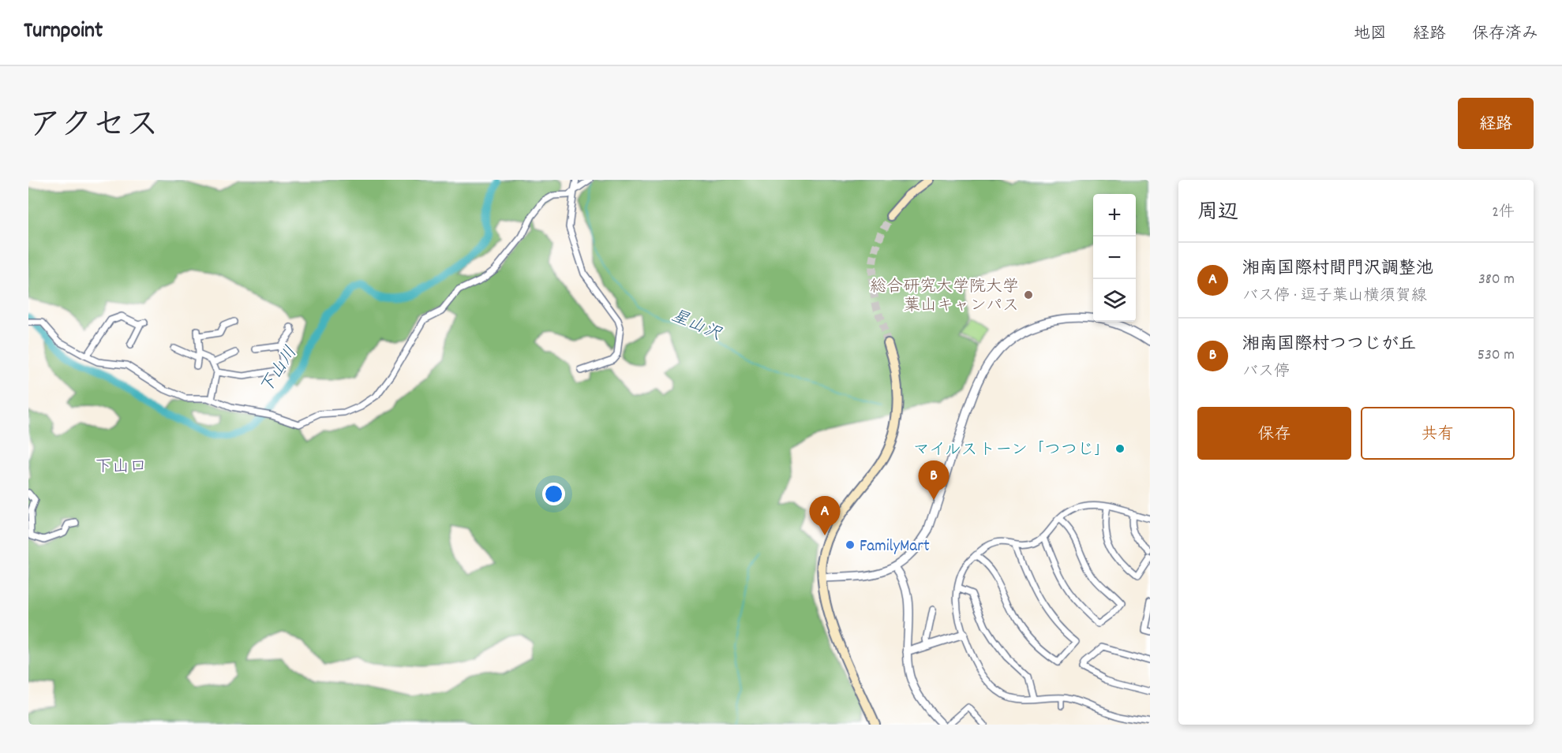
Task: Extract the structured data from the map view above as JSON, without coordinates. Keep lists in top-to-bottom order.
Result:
{
  "districts": ["下山口"],
  "water": ["星山沢", "下山川"],
  "places": ["総合研究大学院大学 葉山キャンパス", "マイルストーン「つつじ」", "FamilyMart"],
  "page": {
    "header": "Turnpoint",
    "nav": ["地図", "経路", "保存済み"],
    "title": "アクセス",
    "buttons": [
      "経路",
      ["保存", "共有"]
    ],
    "heading": ["周辺", "2件"],
    "map_buttons": ["+", "−"],
    "list": [
      {
        "mark": "A",
        "name": "湘南国際村間門沢調整池",
        "note": "バス停 · 逗子葉山横須賀線",
        "value": "380 m"
      },
      {
        "mark": "B",
        "name": "湘南国際村つつじが丘",
        "note": "バス停",
        "value": "530 m"
      }
    ],
    "pins": ["B", "A"]
  }
}
